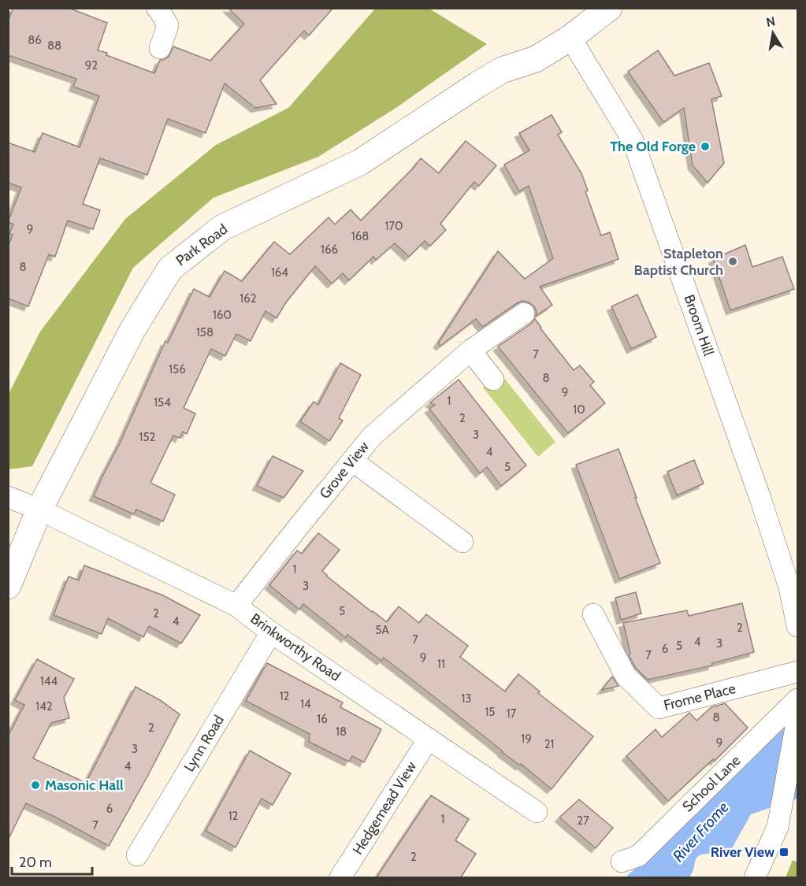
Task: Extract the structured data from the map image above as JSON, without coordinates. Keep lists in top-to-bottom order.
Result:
{
  "streets": {
    "main road": ["Park Road"],
    "street": [
      "Broom Hill",
      "Grove View",
      "Brinkworthy Road",
      "Frome Place",
      "Lynn Road",
      "School Lane",
      "Hedgemead View"
    ]
  },
  "crossings": [
    ["Park Road", "Broom Hill"],
    ["Park Road", "Brinkworthy Road"],
    ["Grove View", "Brinkworthy Road"],
    ["Brinkworthy Road", "Lynn Road"],
    ["Brinkworthy Road", "Hedgemead View"]
  ],
  "water": ["River Frome"],
  "places": {
    "other": ["The Old Forge", "Stapleton Baptist Church", "Masonic Hall"],
    "transit": ["River View"]
  },
  "house_numbers": [
    "86",
    "88",
    "92",
    "170",
    "9",
    "168",
    "166",
    "8",
    "164",
    "162",
    "160",
    "158",
    "7",
    "156",
    "8",
    "9",
    "1",
    "154",
    "10",
    "2",
    "3",
    "152",
    "4",
    "5",
    "1",
    "3",
    "5",
    "2",
    "4",
    "2",
    "5A",
    "7",
    "4",
    "3",
    "5",
    "6",
    "7",
    "9",
    "11",
    "144",
    "12",
    "13",
    "14",
    "142",
    "15",
    "17",
    "8",
    "16",
    "2",
    "18",
    "19",
    "9",
    "21",
    "3",
    "4",
    "6",
    "12",
    "1",
    "27",
    "7",
    "2"
  ],
  "scale_bar": "20 m",
  "north": "top"
}
